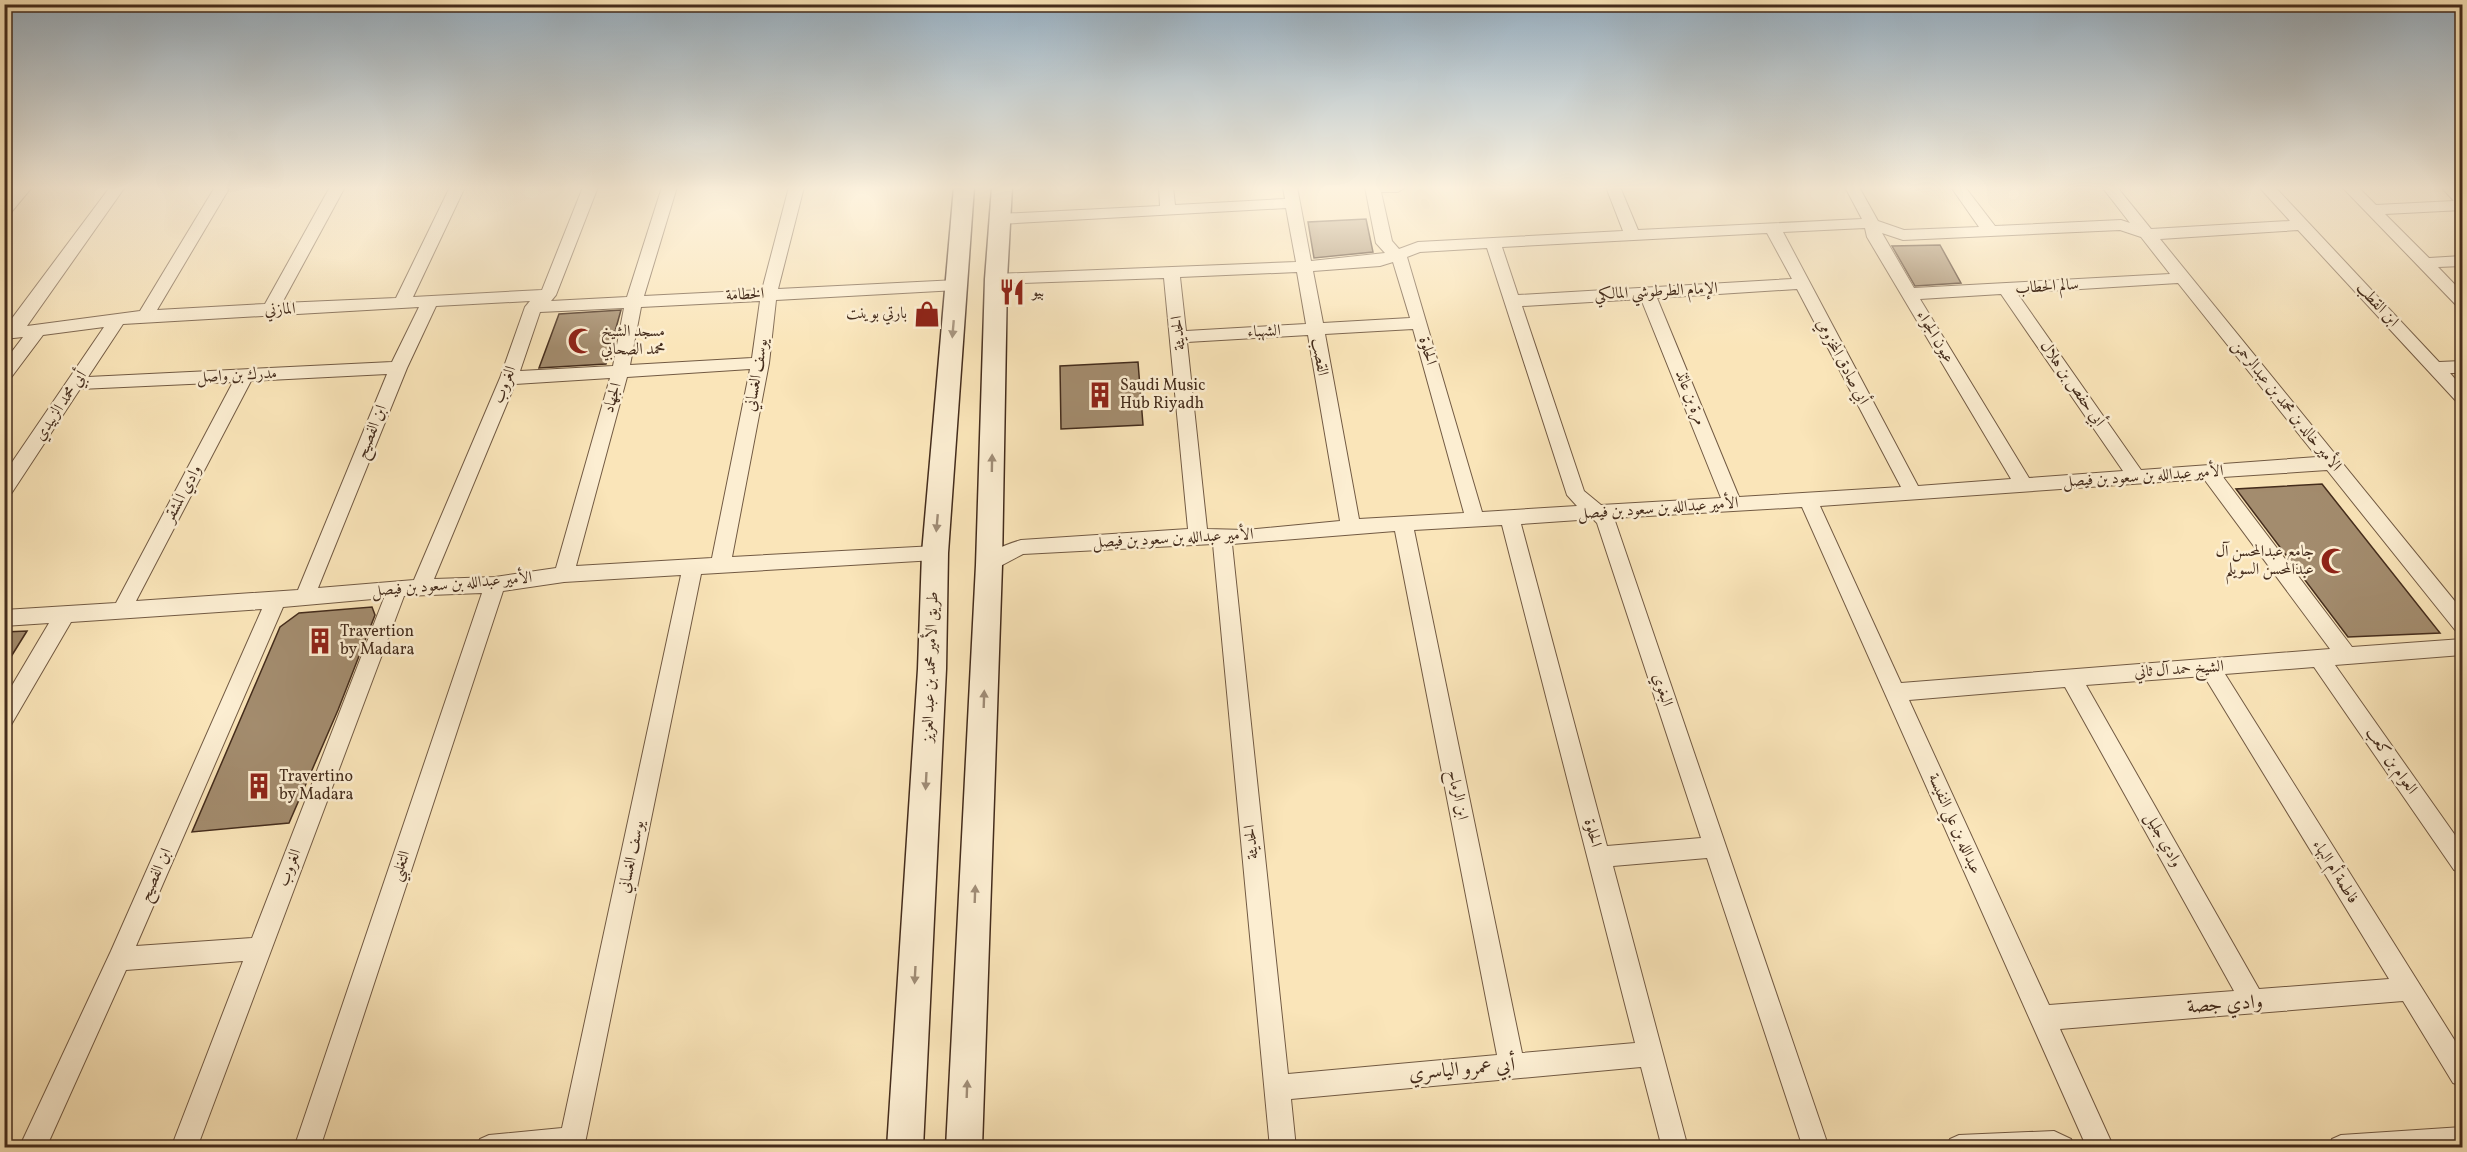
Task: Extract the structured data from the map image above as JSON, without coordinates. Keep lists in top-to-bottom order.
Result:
{
  "streets": {
    "main road": ["طريق الأمير محمد بن عبد العزيز"],
    "street": [
      "سالم الحطاب",
      "الإمام الطرطوشي المالكي",
      "الخطامة",
      "ابن القطب",
      "المازني",
      "الشهباء",
      "الحديثة",
      "عيون الجواء",
      "الحلوة",
      "القصب",
      "أبي صادق المخزومي",
      "يوسف الغساني",
      "مدرك بن واصل",
      "أبي حفص بن هلال",
      "الغروب",
      "الجهاد",
      "مرة بن عائذ",
      "أبي محمد الزبيدي",
      "الأمير خالد بن محمد بن عبدالرحمن",
      "ابن الفصيح",
      "الأمير عبدالله بن سعود بن فيصل",
      "وادي المشقر",
      "الشيخ حمد آل ثاني",
      "البغوي",
      "العوام بن كعب",
      "ابن الرماح",
      "عبدالله بن علي النفيسة",
      "وادي جليل",
      "التغلبي",
      "فاطمة أم البهاء",
      "وادي جصة",
      "أبي عمرو الياسري"
    ]
  },
  "crossings": [
    ["سالم الحطاب", "عيون الجواء"],
    ["سالم الحطاب", "أبي حفص بن هلال"],
    ["سالم الحطاب", "الأمير خالد بن محمد بن عبدالرحمن"],
    ["الإمام الطرطوشي المالكي", "أبي صادق المخزومي"],
    ["الإمام الطرطوشي المالكي", "مرة بن عائذ"],
    ["الإمام الطرطوشي المالكي", "البغوي"],
    ["الخطامة", "يوسف الغساني"],
    ["الخطامة", "الغروب"],
    ["الخطامة", "الجهاد"],
    ["الخطامة", "طريق الأمير محمد بن عبد العزيز"],
    ["المازني", "أبي محمد الزبيدي"],
    ["المازني", "ابن الفصيح"],
    ["الشهباء", "الحديثة"],
    ["الشهباء", "الحلوة"],
    ["الشهباء", "القصب"],
    ["الحديثة", "الأمير عبدالله بن سعود بن فيصل"],
    ["الحديثة", "أبي عمرو الياسري"],
    ["عيون الجواء", "الأمير عبدالله بن سعود بن فيصل"],
    ["الحلوة", "الأمير عبدالله بن سعود بن فيصل"],
    ["الحلوة", "أبي عمرو الياسري"],
    ["القصب", "الأمير عبدالله بن سعود بن فيصل"],
    ["أبي صادق المخزومي", "الأمير عبدالله بن سعود بن فيصل"],
    ["يوسف الغساني", "الأمير عبدالله بن سعود بن فيصل"],
    ["مدرك بن واصل", "أبي محمد الزبيدي"],
    ["مدرك بن واصل", "ابن الفصيح"],
    ["مدرك بن واصل", "وادي المشقر"],
    ["أبي حفص بن هلال", "الأمير عبدالله بن سعود بن فيصل"],
    ["الغروب", "الأمير عبدالله بن سعود بن فيصل"],
    ["الجهاد", "الأمير عبدالله بن سعود بن فيصل"],
    ["مرة بن عائذ", "الأمير عبدالله بن سعود بن فيصل"],
    ["الأمير خالد بن محمد بن عبدالرحمن", "الأمير عبدالله بن سعود بن فيصل"],
    ["ابن الفصيح", "الأمير عبدالله بن سعود بن فيصل"],
    ["الأمير عبدالله بن سعود بن فيصل", "وادي المشقر"],
    ["الأمير عبدالله بن سعود بن فيصل", "طريق الأمير محمد بن عبد العزيز"],
    ["الأمير عبدالله بن سعود بن فيصل", "البغوي"],
    ["الأمير عبدالله بن سعود بن فيصل", "ابن الرماح"],
    ["الأمير عبدالله بن سعود بن فيصل", "عبدالله بن علي النفيسة"],
    ["الأمير عبدالله بن سعود بن فيصل", "التغلبي"],
    ["الشيخ حمد آل ثاني", "العوام بن كعب"],
    ["الشيخ حمد آل ثاني", "عبدالله بن علي النفيسة"],
    ["الشيخ حمد آل ثاني", "وادي جليل"],
    ["الشيخ حمد آل ثاني", "فاطمة أم البهاء"],
    ["ابن الرماح", "أبي عمرو الياسري"],
    ["عبدالله بن علي النفيسة", "وادي جصة"],
    ["وادي جليل", "وادي جصة"],
    ["فاطمة أم البهاء", "وادي جصة"]
  ],
  "places": {
    "restaurant": ["بيو"],
    "shop": ["بارتي بوينت"],
    "mosque": ["مسجد الشيخ محمد الصحابي", "جامع عبدالمحسن آل عبدالمحسن السويلم"],
    "building": ["Saudi Music Hub Riyadh", "Travertion by Madara", "Travertino by Madara"]
  }
}
